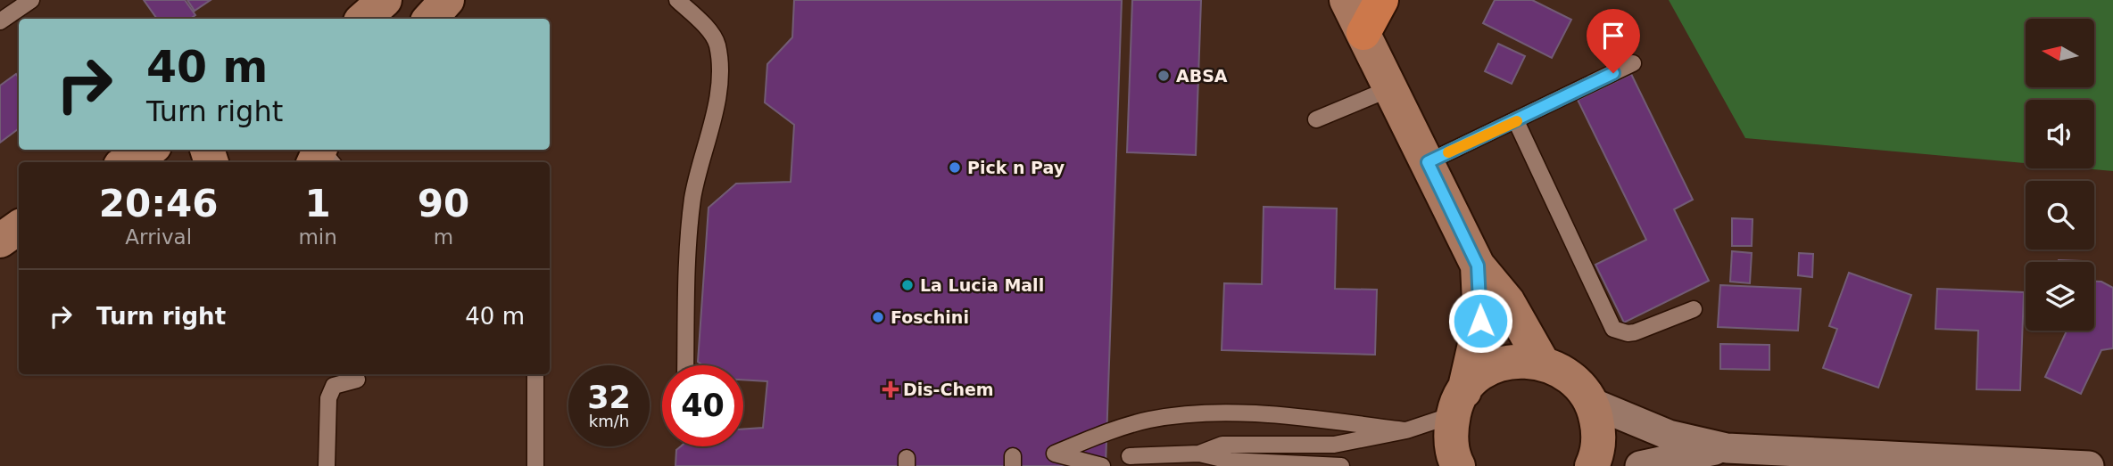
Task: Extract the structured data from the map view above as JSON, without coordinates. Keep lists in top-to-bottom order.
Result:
{
  "places": {
    "other": [
      "ABSA",
      "Pick n Pay",
      "La Lucia Mall",
      "Foschini"
    ],
    "health": ["Dis-Chem"]
  },
  "north": "left",
  "page": {
    "turn": ["40 m", "Turn right"],
    "eta": [
      "20:46",
      "Arrival",
      "1",
      "min",
      "90",
      "m"
    ],
    "list": [
      {
        "name": "Turn right",
        "value": "40 m"
      }
    ],
    "speed": "32 km/h",
    "limit": "40"
  }
}
